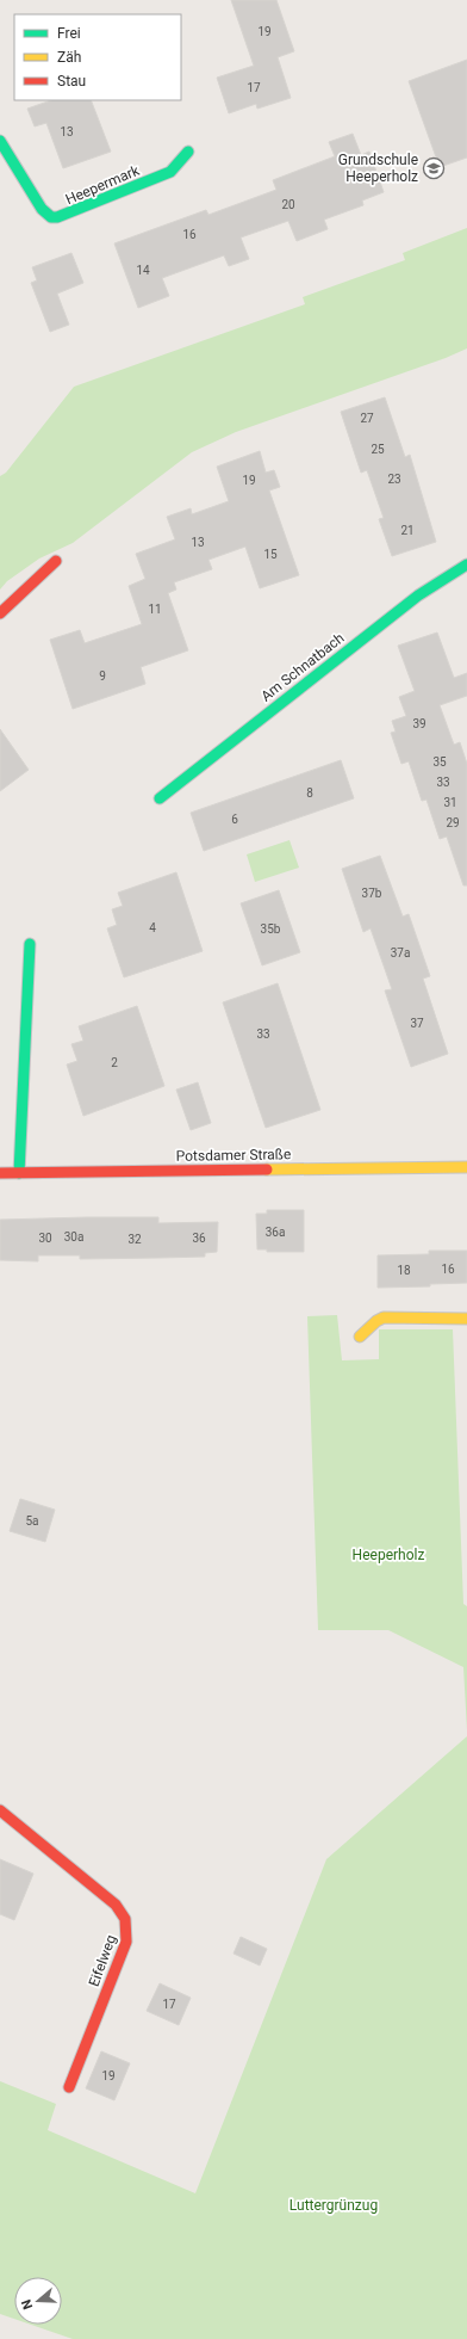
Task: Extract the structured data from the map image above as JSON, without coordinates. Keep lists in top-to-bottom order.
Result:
{
  "streets": {
    "street": [
      "Heepermark",
      "Am Schnatbach",
      "Potsdamer Straße",
      "Eifelweg"
    ]
  },
  "parks": ["Heeperholz", "Luttergrünzug"],
  "places": {
    "school or university": ["Grundschule Heeperholz"]
  },
  "house_numbers": [
    "19",
    "17",
    "13",
    "20",
    "16",
    "14",
    "27",
    "25",
    "23",
    "19",
    "21",
    "13",
    "15",
    "11",
    "9",
    "39",
    "35",
    "33",
    "8",
    "31",
    "6",
    "29",
    "37b",
    "4",
    "35b",
    "37a",
    "37",
    "33",
    "2",
    "36a",
    "30a",
    "30",
    "36",
    "32",
    "16",
    "18",
    "5a",
    "17",
    "19"
  ],
  "legend": ["Frei", "Zäh", "Stau"],
  "north": "left"
}
